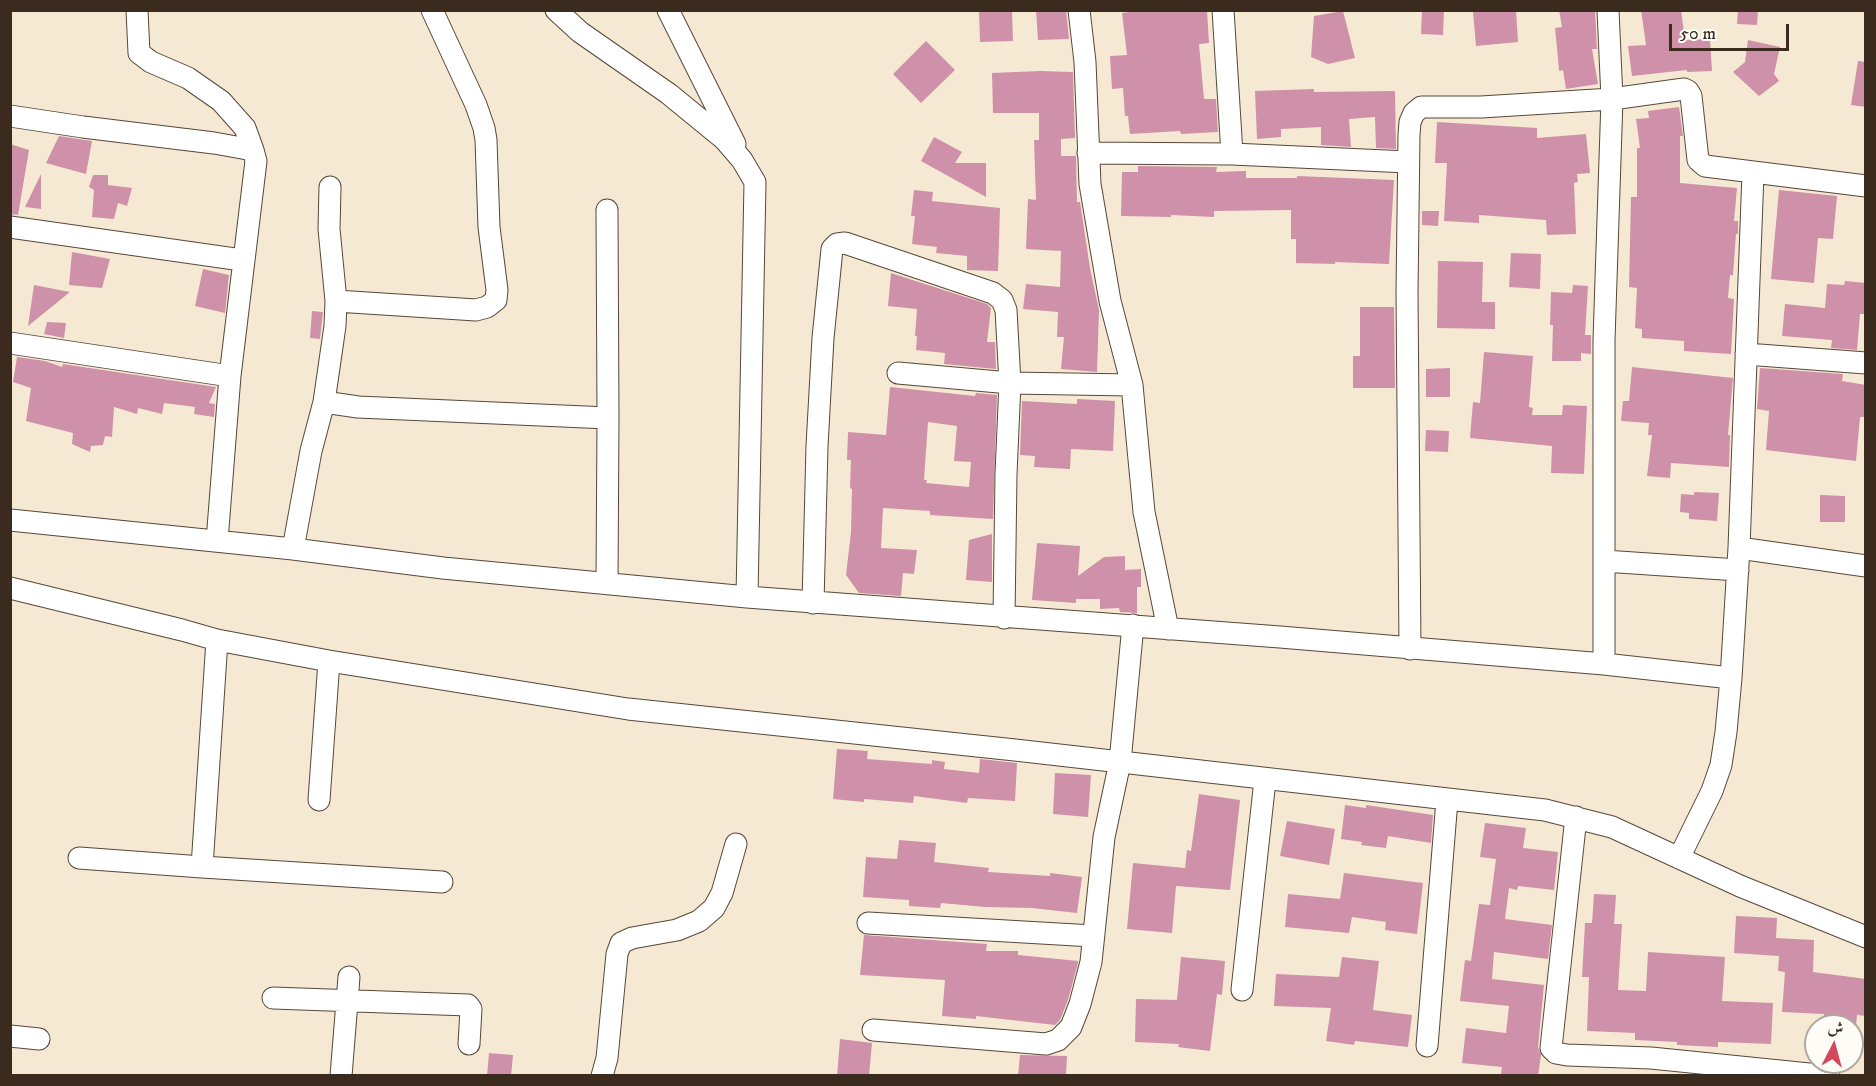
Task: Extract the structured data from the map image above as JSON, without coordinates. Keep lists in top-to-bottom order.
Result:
{
  "scale_bar": "50 m",
  "north": "top"
}
